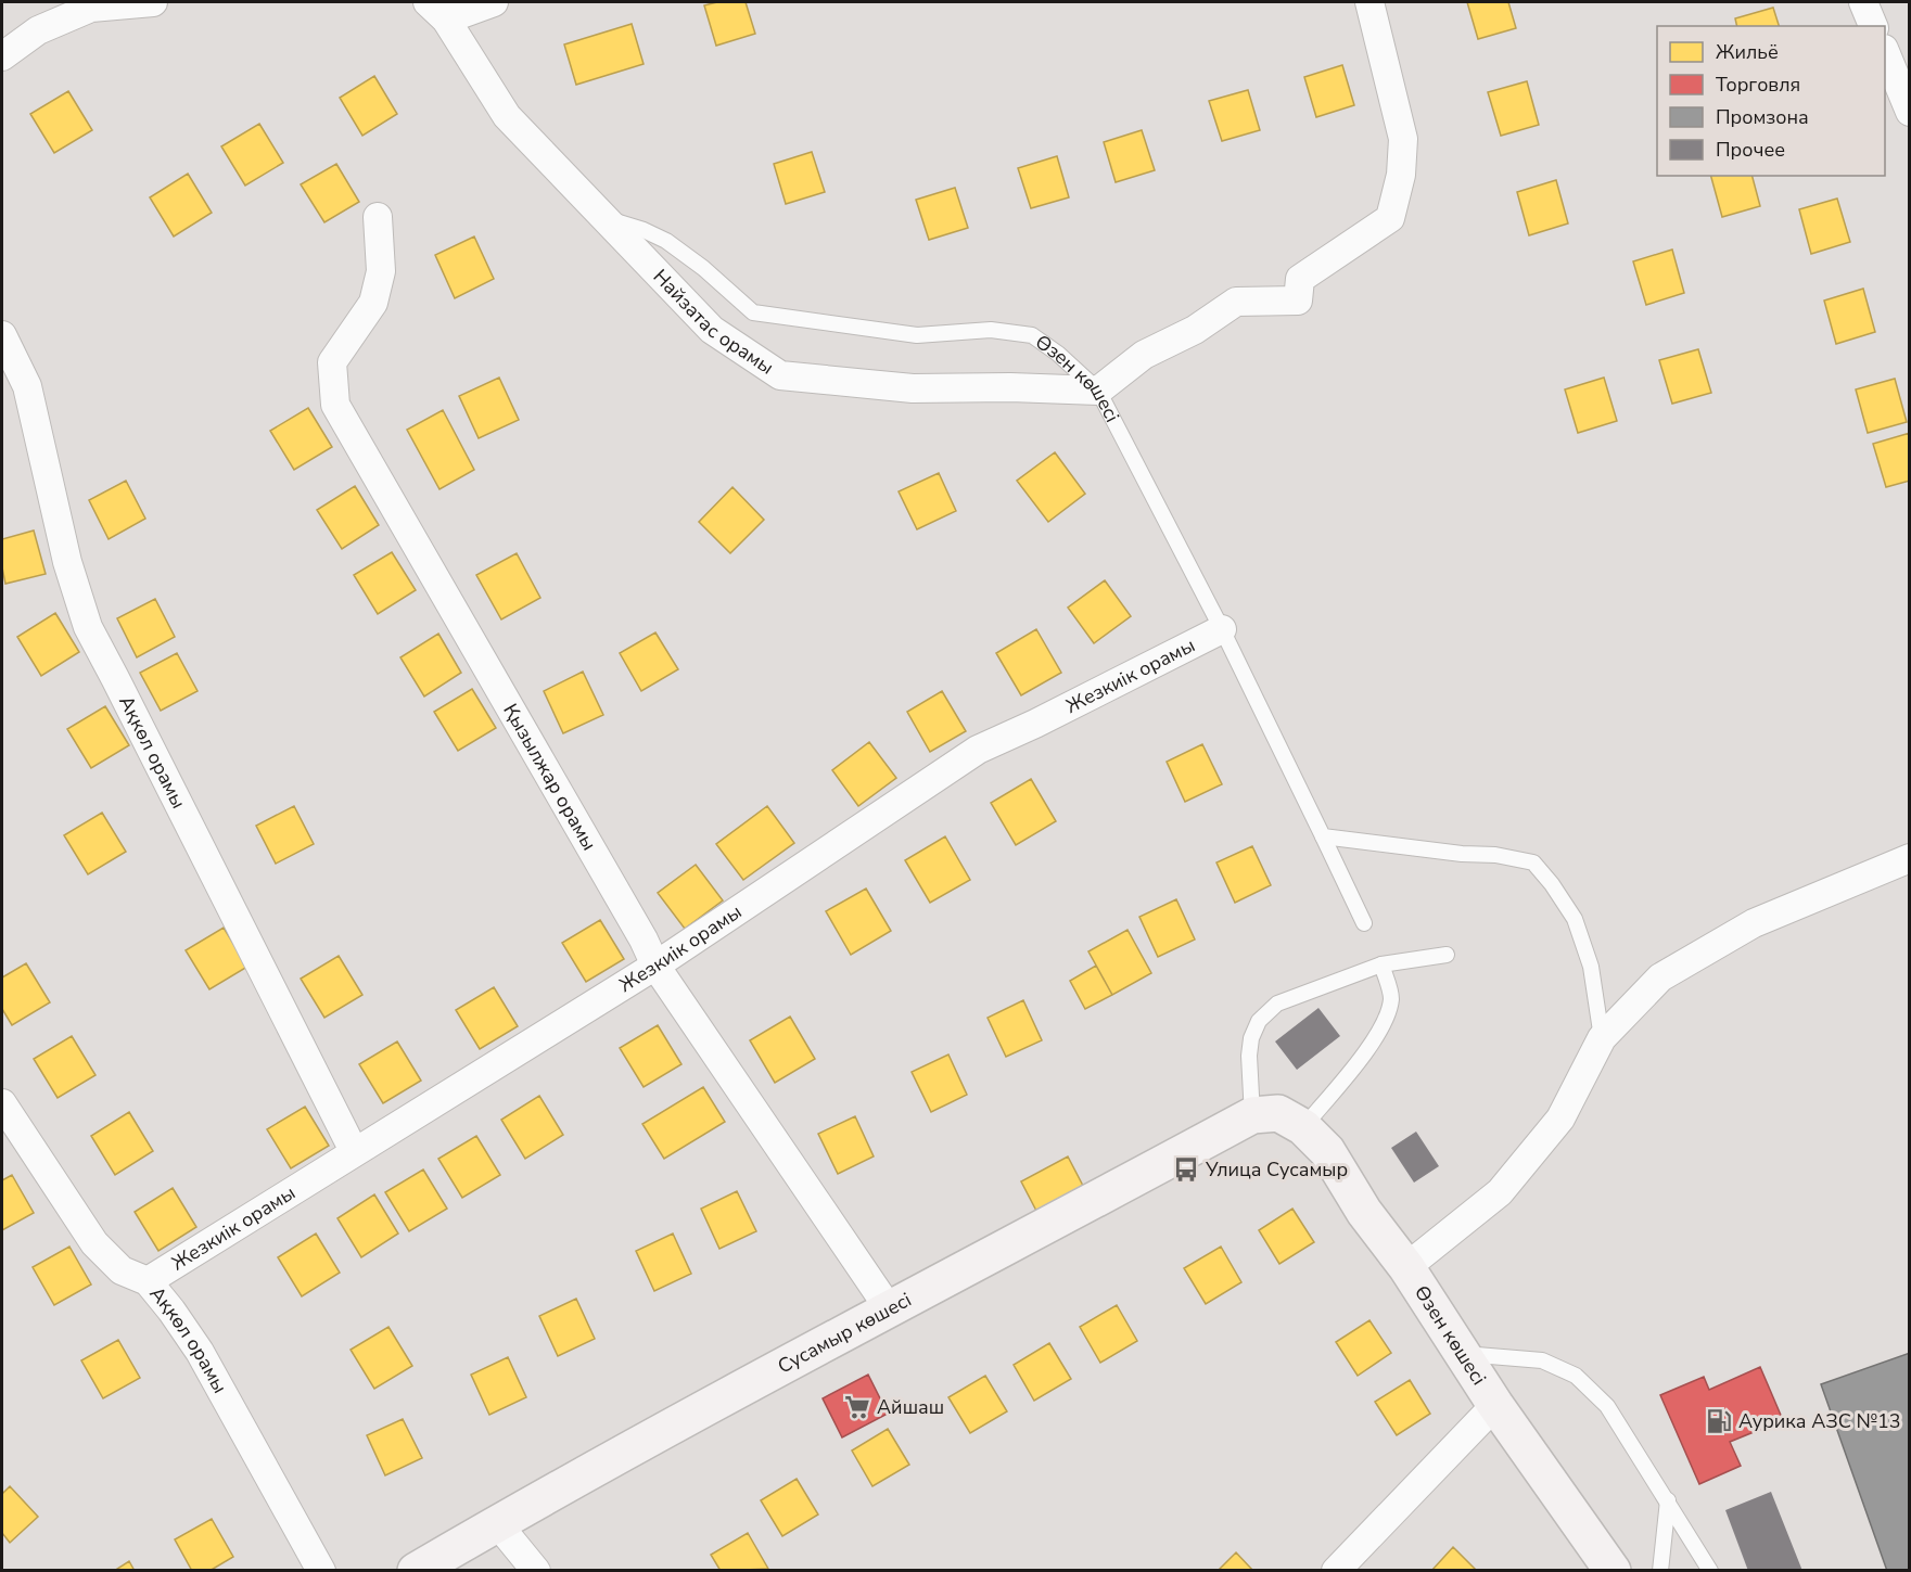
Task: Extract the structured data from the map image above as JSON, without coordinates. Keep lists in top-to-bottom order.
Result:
{
  "streets": {
    "main road": ["Өзен көшесі", "Сусамыр көшесі"],
    "street": [
      "Найзатас орамы",
      "Жезкиік орамы",
      "Ақкөл орамы",
      "Қызылжар орамы"
    ]
  },
  "crossings": [
    ["Найзатас орамы", "Өзен көшесі"],
    ["Өзен көшесі", "Жезкиік орамы"],
    ["Өзен көшесі", "Сусамыр көшесі"],
    ["Жезкиік орамы", "Ақкөл орамы"],
    ["Жезкиік орамы", "Қызылжар орамы"],
    ["Қызылжар орамы", "Сусамыр көшесі"]
  ],
  "places": {
    "bus stop": ["Улица Сусамыр"],
    "supermarket": ["Айшаш"],
    "fuel station": ["Аурика АЗС №13"]
  },
  "legend": [
    "Жильё",
    "Торговля",
    "Промзона",
    "Прочее"
  ]
}
